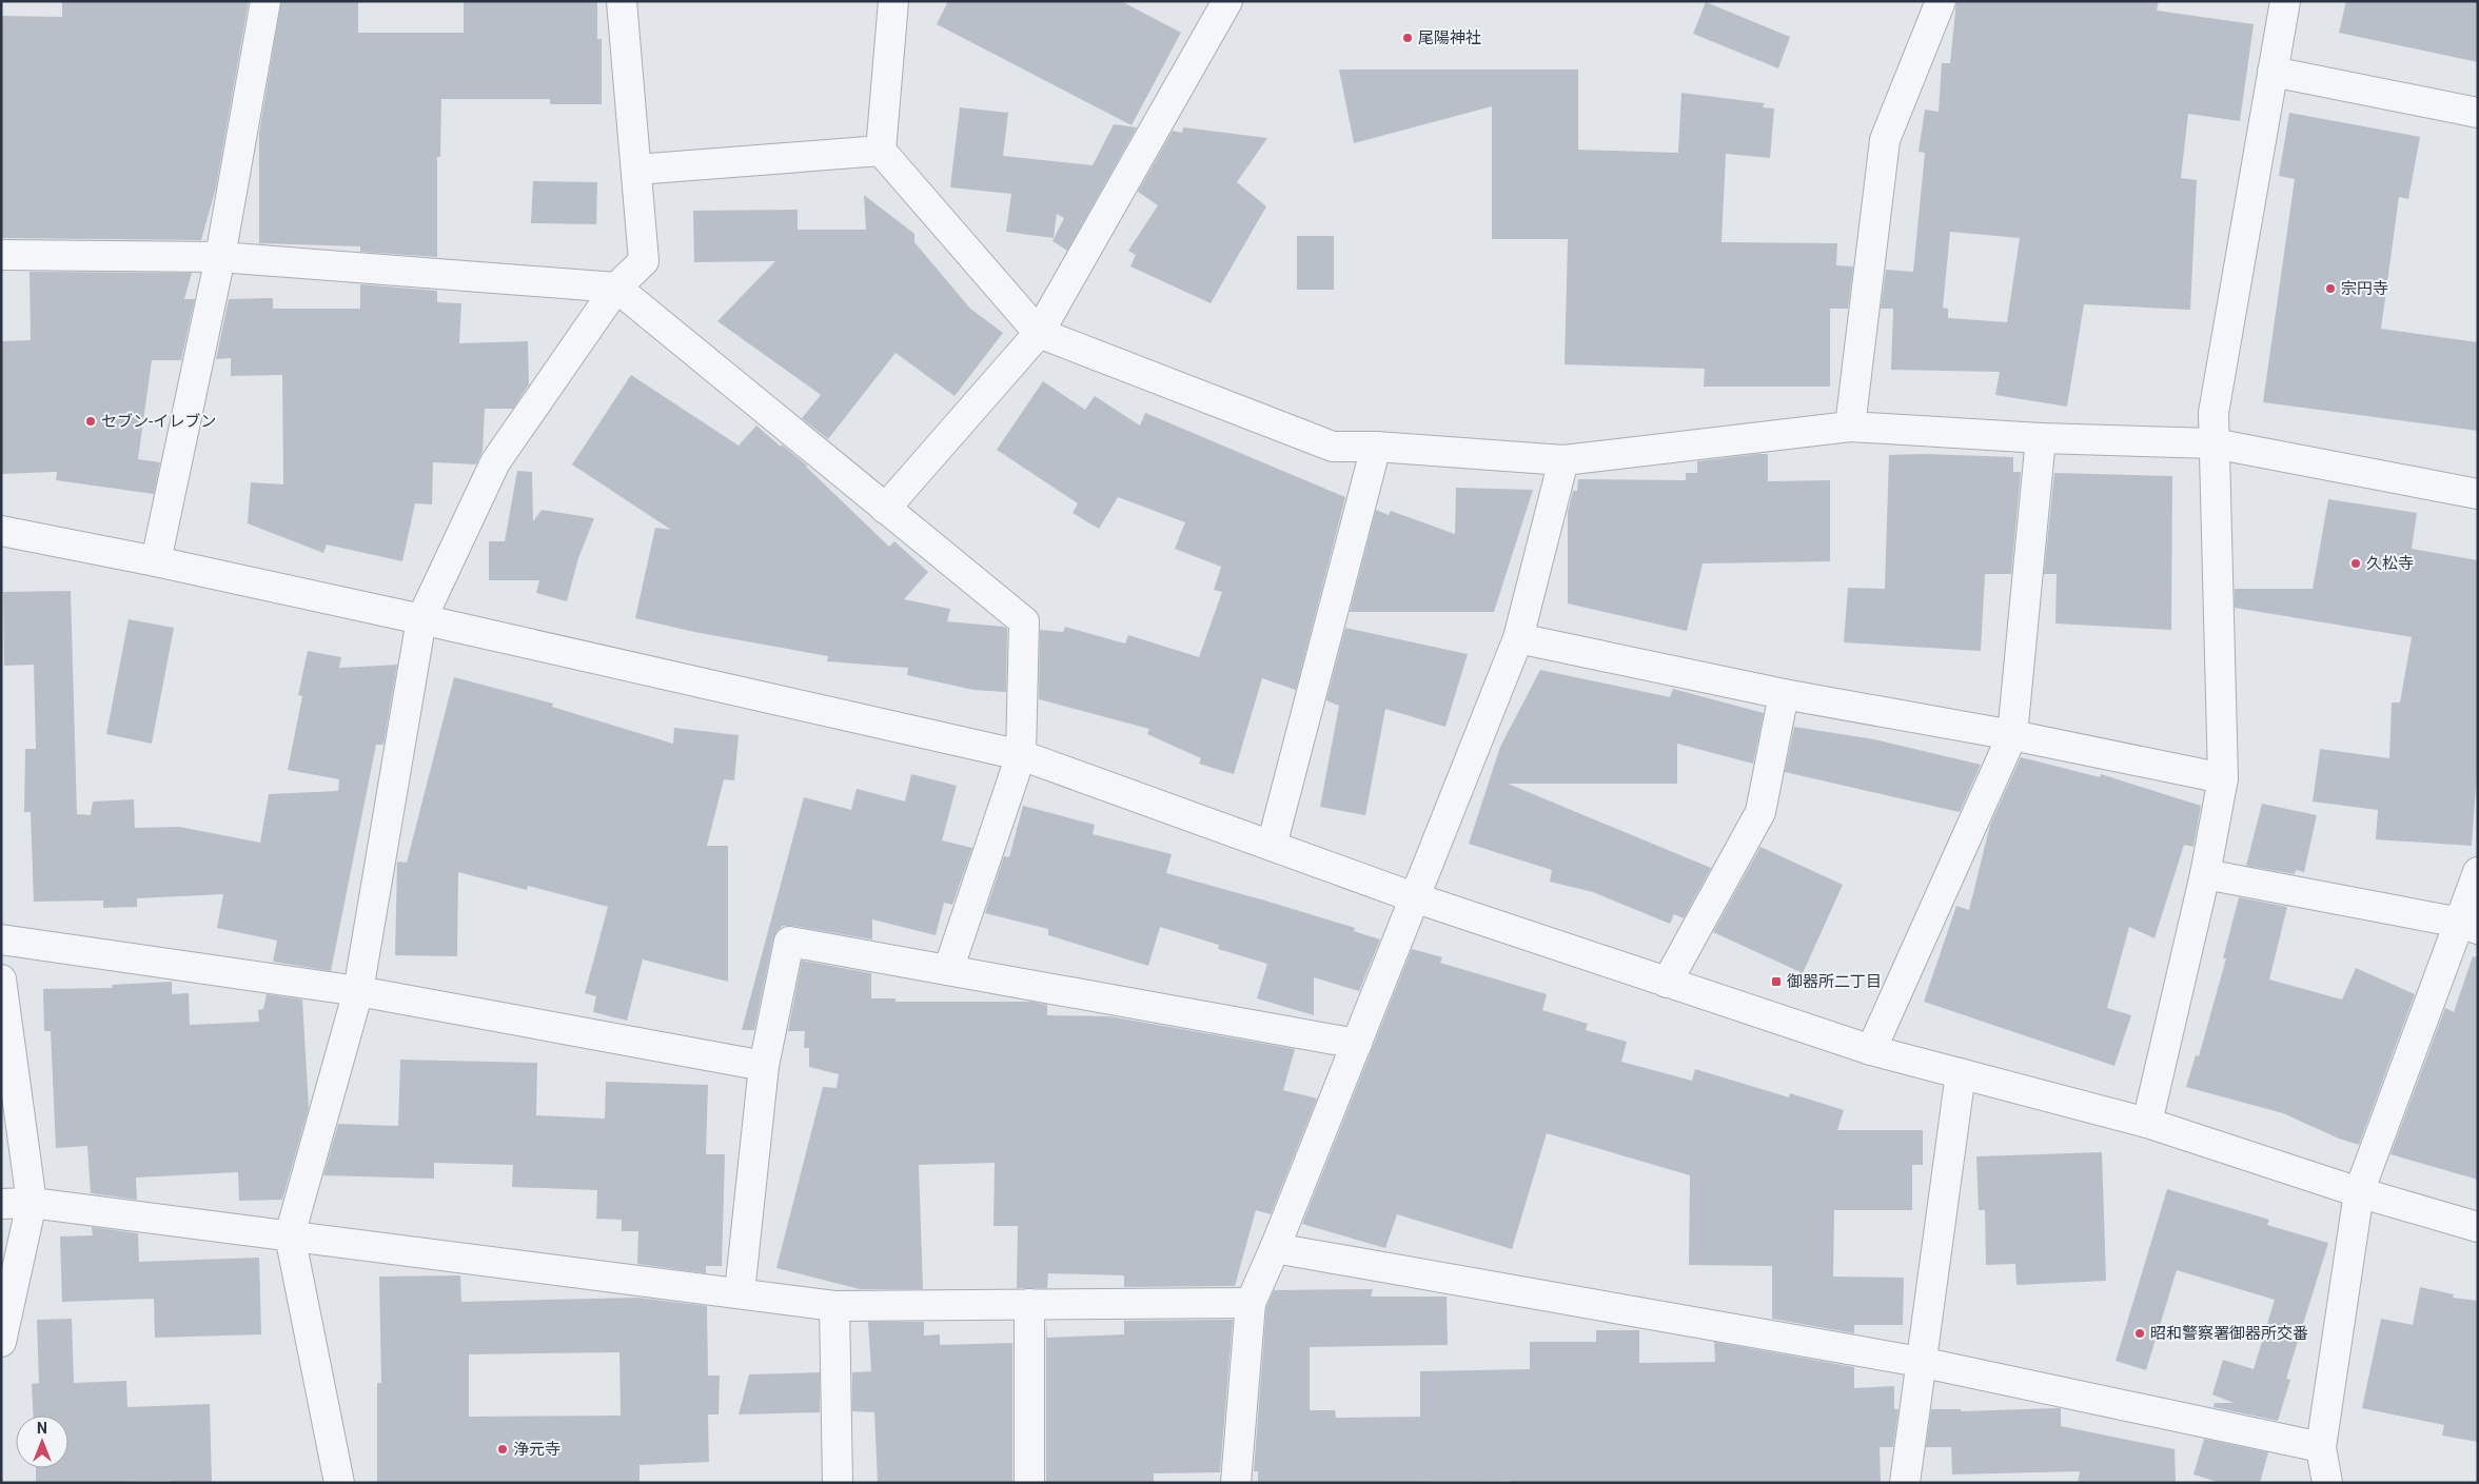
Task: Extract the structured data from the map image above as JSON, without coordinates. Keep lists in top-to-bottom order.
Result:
{
  "places": {
    "other": [
      "尾陽神社",
      "宗円寺",
      "セブン-イレブン",
      "久松寺",
      "昭和警察署御器所交番",
      "浄元寺"
    ],
    "transit": ["御器所二丁目"]
  },
  "north": "top"
}
